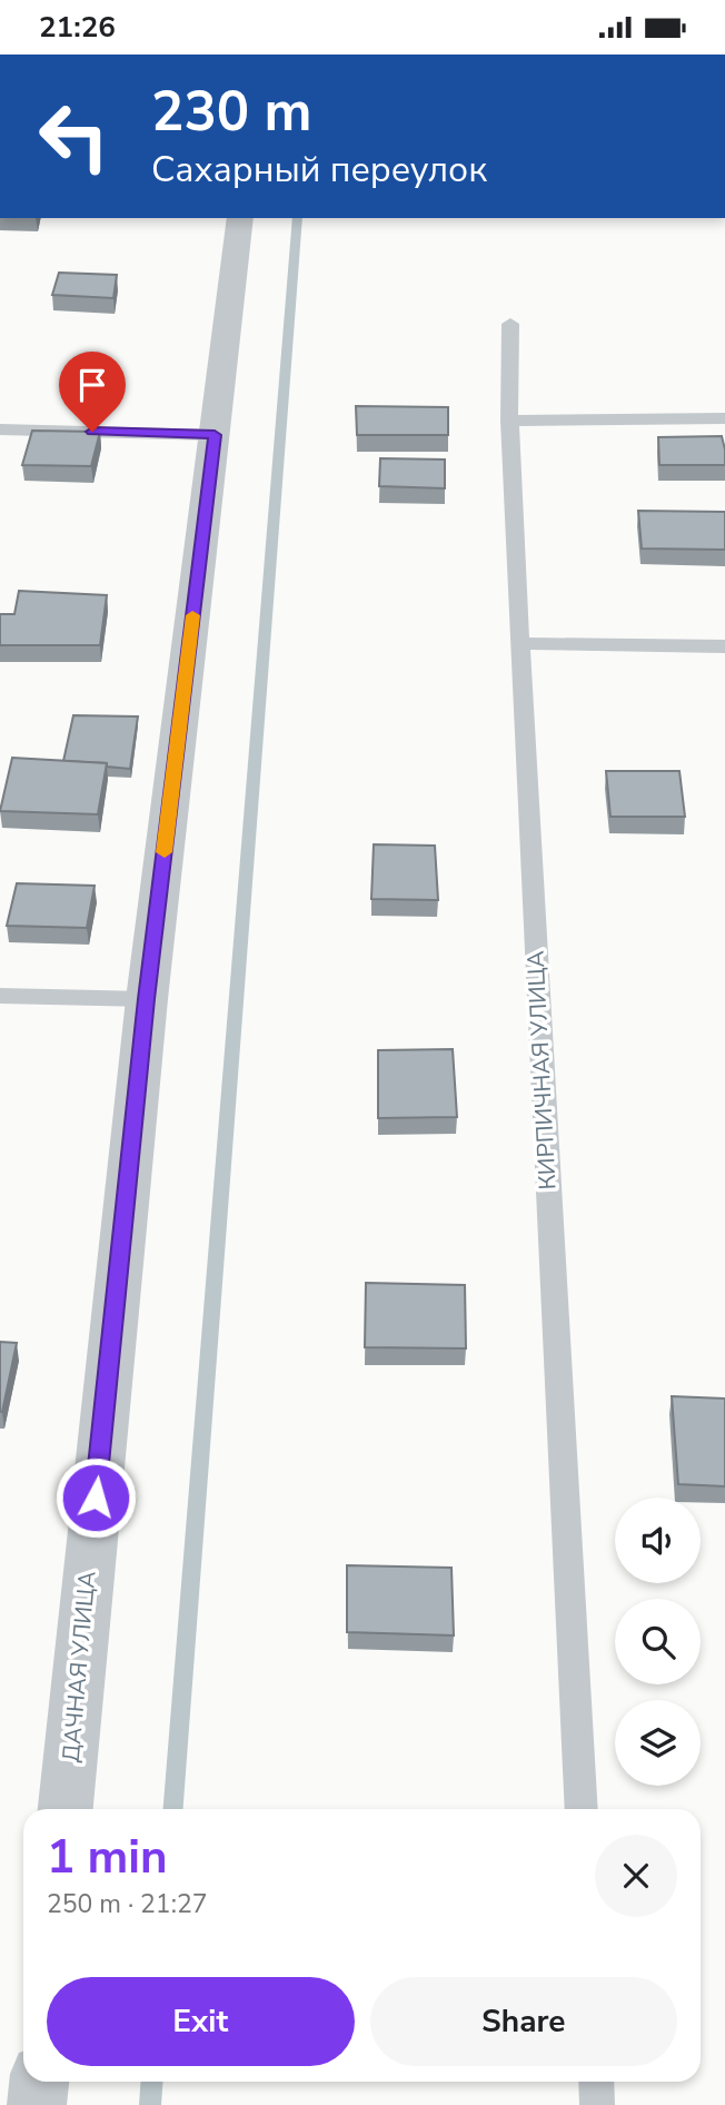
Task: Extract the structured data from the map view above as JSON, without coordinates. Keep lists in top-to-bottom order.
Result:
{
  "streets": {
    "street": ["ДАЧНАЯ УЛИЦА"],
    "lane": ["КИРПИЧНАЯ УЛИЦА"]
  },
  "page": {
    "status": "21:26",
    "turn": ["230 m", "Сахарный переулок"],
    "heading": ["1 min", "250 m · 21:27"],
    "buttons": ["Exit", "Share"]
  }
}
